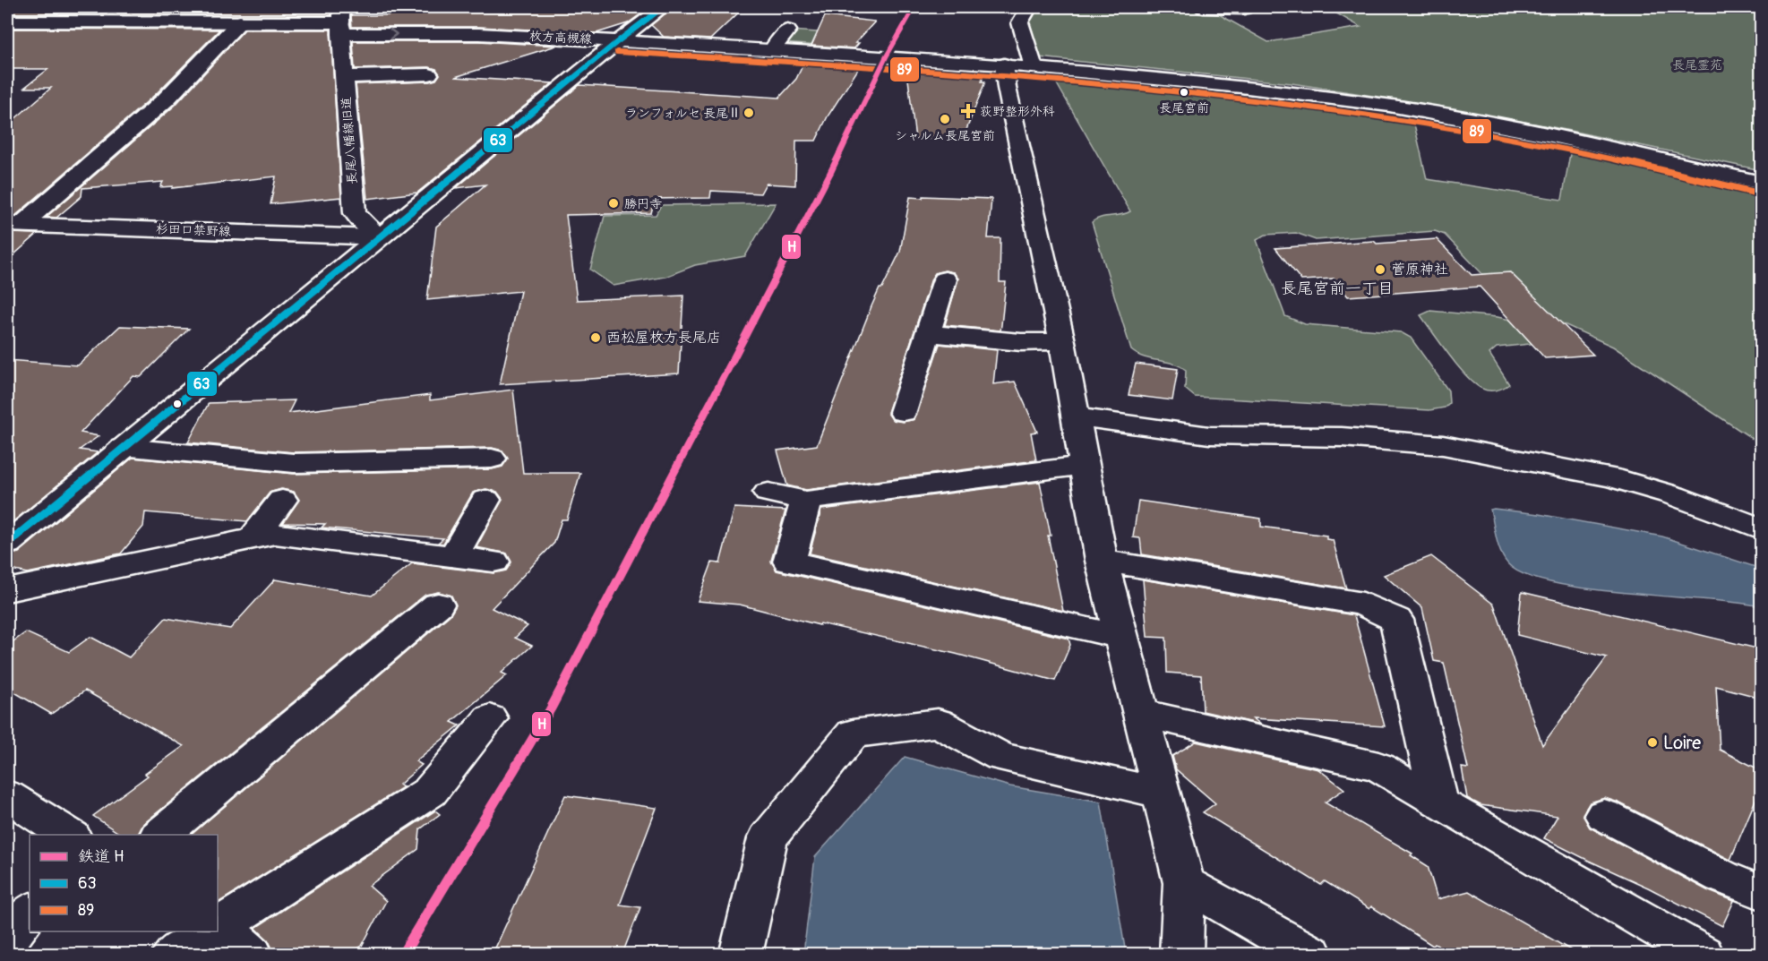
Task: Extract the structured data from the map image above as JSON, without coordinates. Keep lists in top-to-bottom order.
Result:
{
  "streets": {
    "street": ["枚方高槻線", "長尾八幡線旧道", "杉田口禁野線"]
  },
  "crossings": [
    ["枚方高槻線", "長尾八幡線旧道"],
    ["長尾八幡線旧道", "杉田口禁野線"]
  ],
  "districts": ["長尾宮前一丁目"],
  "parks": ["長尾霊苑"],
  "places": {
    "other": [
      "長尾宮前",
      "ランフォルセ 長尾 II",
      "シャルム長尾宮前",
      "勝円寺",
      "菅原神社",
      "西松屋枚方長尾店",
      "Loire"
    ],
    "health": ["荻野整形外科"]
  },
  "lines": ["rail line H", "transit line 63", "transit line 89"],
  "legend": ["鉄道 H", "63", "89"]
}
